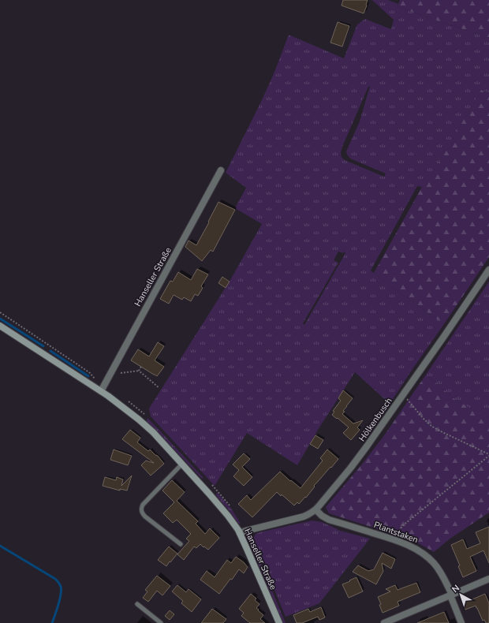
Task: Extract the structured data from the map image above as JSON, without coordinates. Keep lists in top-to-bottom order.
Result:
{
  "streets": {
    "main road": ["Hanseller Straße"],
    "street": ["Hölkenbusch", "Plantstaken"]
  },
  "crossings": [
    ["Hanseller Straße", "Hölkenbusch"],
    ["Hölkenbusch", "Plantstaken"]
  ],
  "north": "top left"
}
